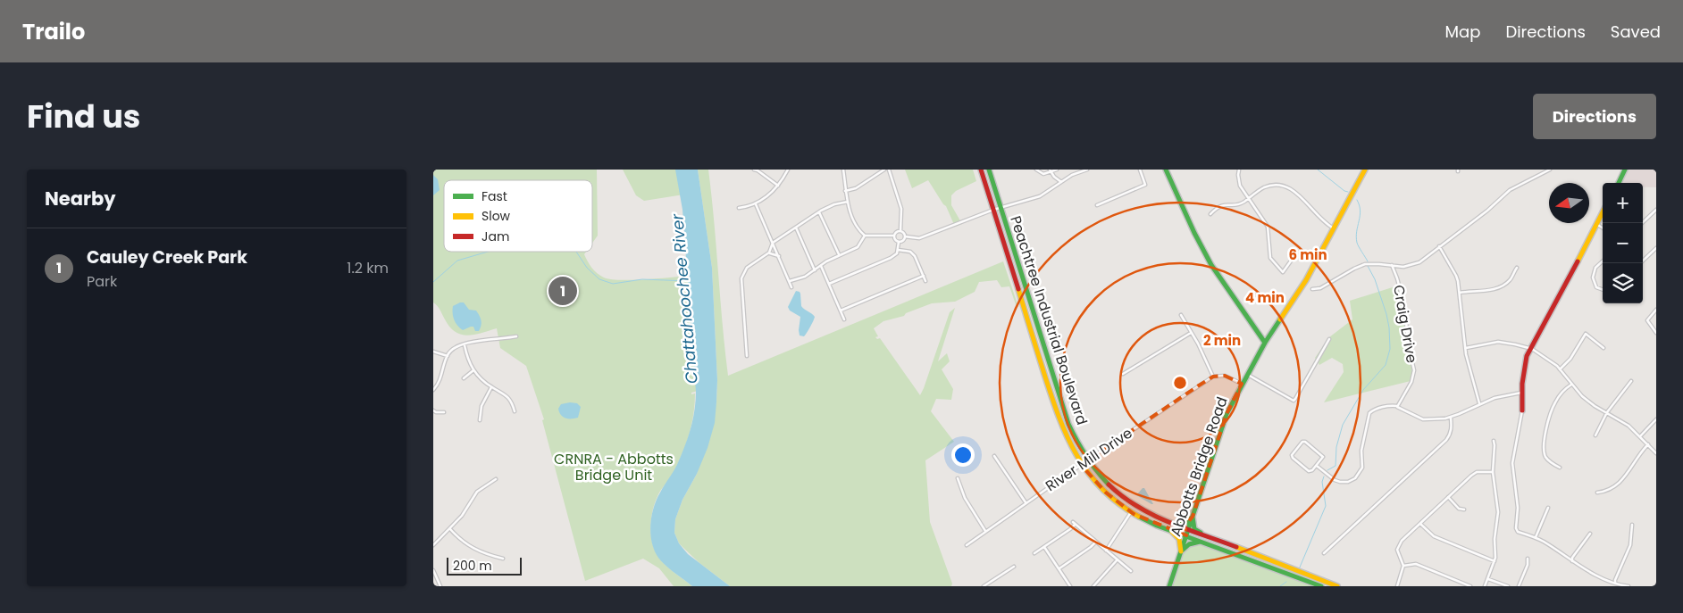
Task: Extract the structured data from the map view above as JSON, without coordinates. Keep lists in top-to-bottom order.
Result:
{
  "streets": {
    "main road": ["Peachtree Industrial Boulevard", "Abbotts Bridge Road"],
    "street": ["Craig Drive", "River Mill Drive"]
  },
  "crossings": [
    ["Peachtree Industrial Boulevard", "River Mill Drive"],
    ["Peachtree Industrial Boulevard", "Abbotts Bridge Road"]
  ],
  "water": ["Chattahoochee River"],
  "parks": ["CRNRA - Abbotts Bridge Unit"],
  "legend": ["Fast", "Slow", "Jam"],
  "scale_bar": "200 m",
  "north": "left",
  "page": {
    "header": "Trailo",
    "nav": ["Map", "Directions", "Saved"],
    "title": "Find us",
    "buttons": "Directions",
    "heading": "Nearby",
    "map_buttons": ["+", "−"],
    "list": [
      {
        "mark": "1",
        "name": "Cauley Creek Park",
        "note": "Park",
        "value": "1.2 km"
      }
    ],
    "pins": "1",
    "scale": "200 m"
  },
  "rings": ["6 min", "4 min", "2 min"]
}
